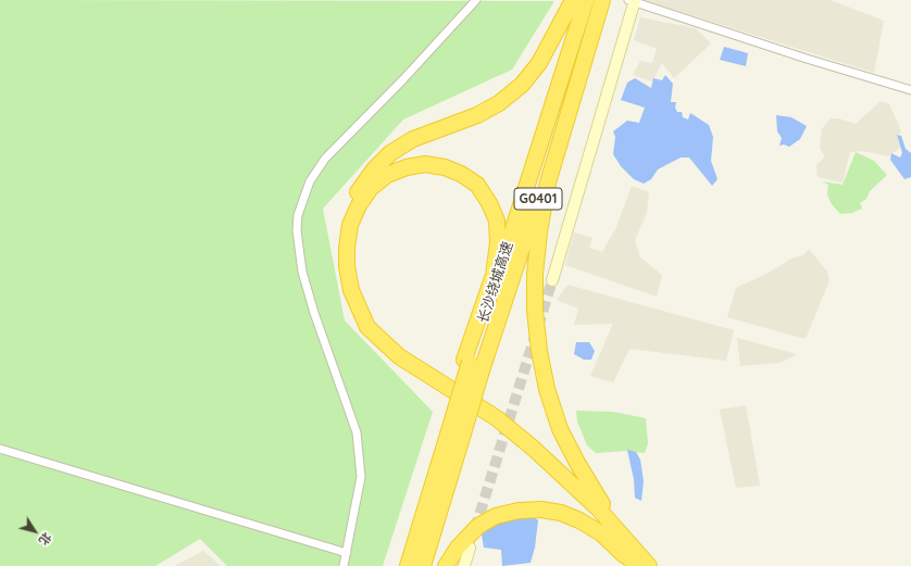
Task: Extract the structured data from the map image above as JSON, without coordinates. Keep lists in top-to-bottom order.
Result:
{
  "streets": {
    "highway": ["G0401", "长沙绕城高速"]
  },
  "north": "bottom right"
}
